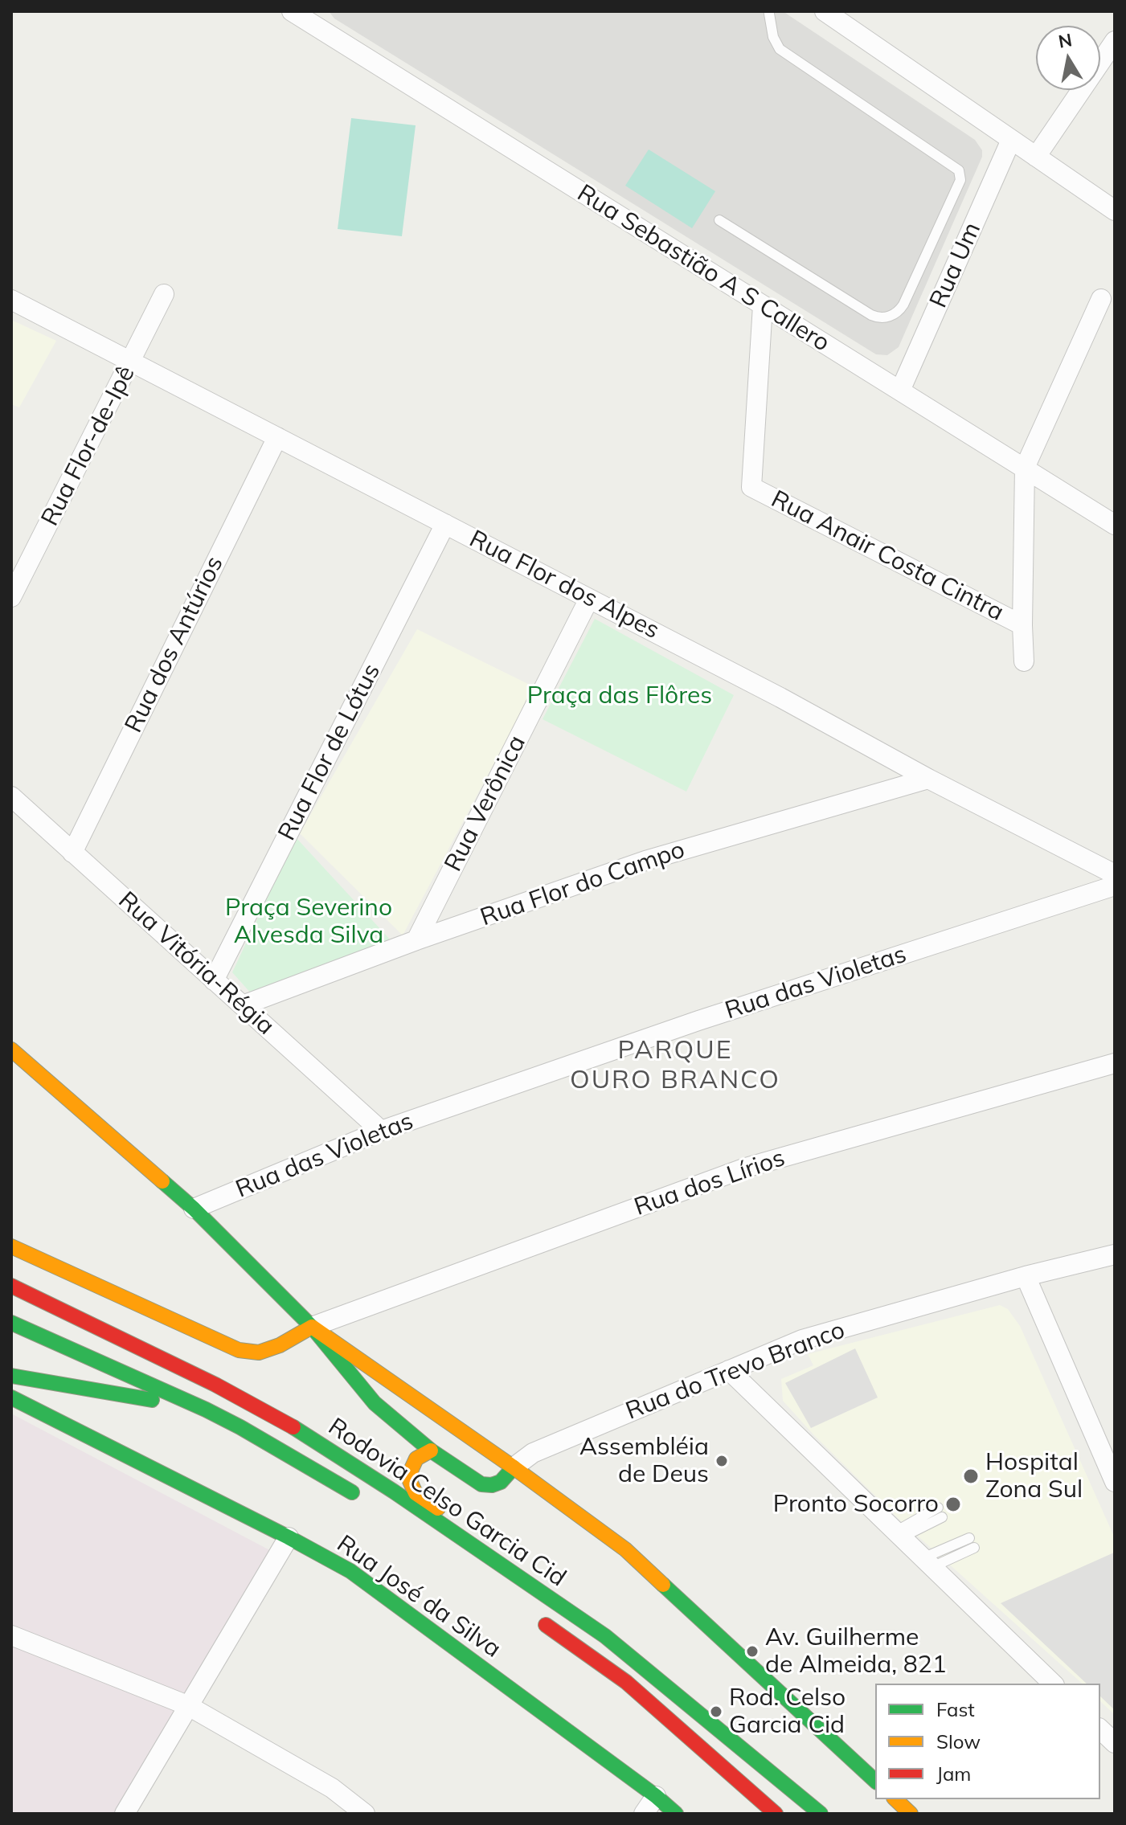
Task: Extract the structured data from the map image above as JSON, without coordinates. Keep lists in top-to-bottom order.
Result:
{
  "streets": {
    "main road": ["Rodovia Celso Garcia Cid", "Rua José da Silva"],
    "street": [
      "Rua Um",
      "Rua Sebastião A S Callero",
      "Rua Flor-de-Ipê",
      "Rua Anair Costa Cintra",
      "Rua Flor dos Alpes",
      "Rua dos Antúrios",
      "Rua Flor de Lótus",
      "Rua Verônica",
      "Rua Flor do Campo",
      "Rua Vitória-Régia",
      "Rua das Violetas",
      "Rua dos Lírios",
      "Rua do Trevo Branco"
    ]
  },
  "crossings": [
    ["Rua Um", "Rua Sebastião A S Callero"],
    ["Rua Sebastião A S Callero", "Rua Anair Costa Cintra"],
    ["Rua Flor-de-Ipê", "Rua Flor dos Alpes"],
    ["Rua Flor dos Alpes", "Rua dos Antúrios"],
    ["Rua Flor dos Alpes", "Rua Flor de Lótus"],
    ["Rua Flor dos Alpes", "Rua Verônica"],
    ["Rua Flor dos Alpes", "Rua Flor do Campo"],
    ["Rua dos Antúrios", "Rua Vitória-Régia"],
    ["Rua Flor de Lótus", "Rua Vitória-Régia"],
    ["Rua Verônica", "Rua Flor do Campo"],
    ["Rua Flor do Campo", "Rua Vitória-Régia"],
    ["Rua Vitória-Régia", "Rua das Violetas"]
  ],
  "districts": ["PARQUE OURO BRANCO"],
  "parks": ["Praça das Flôres", "Praça Severino Alvesda Silva"],
  "places": [
    "Assembléia de Deus",
    "Hospital Zona Sul",
    "Pronto Socorro",
    "Av. Guilherme de Almeida, 821",
    "Rod. Celso Garcia Cid"
  ],
  "legend": ["Fast", "Slow", "Jam"],
  "north": "top"
}
